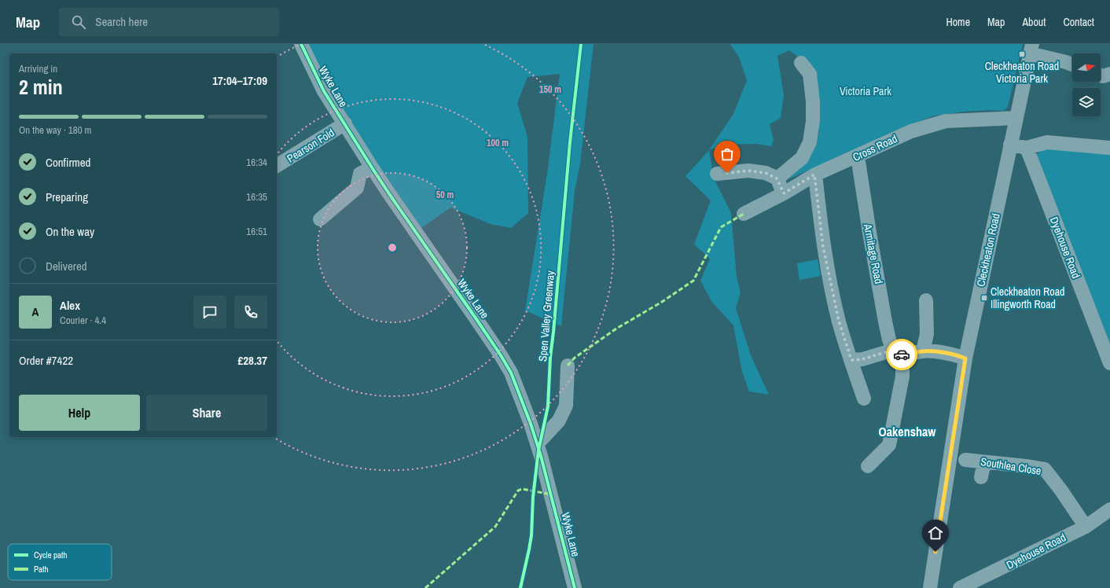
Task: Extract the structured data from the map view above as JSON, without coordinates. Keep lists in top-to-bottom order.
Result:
{
  "streets": {
    "street": [
      "Wyke Lane",
      "Pearson Fold",
      "Cross Road",
      "Dyehouse Road",
      "Cleckheaton Road",
      "Armitage Road",
      "Southlea Close"
    ],
    "cycle path": ["Spen Valley Greenway"]
  },
  "crossings": [
    ["Wyke Lane", "Pearson Fold"],
    ["Cross Road", "Cleckheaton Road"],
    ["Cross Road", "Armitage Road"],
    ["Dyehouse Road", "Southlea Close"]
  ],
  "districts": ["Oakenshaw"],
  "parks": ["Victoria Park"],
  "places": {
    "transit": ["Cleckheaton Road Victoria Park", "Cleckheaton Road Illingworth Road"]
  },
  "legend": ["Cycle path", "Path"],
  "north": "right",
  "page": {
    "header": "Map",
    "search": "Search here",
    "nav": [
      "Home",
      "Map",
      "About",
      "Contact"
    ],
    "heading": ["2 min", "Arriving in", "17:04–17:09"],
    "panel": [
      "Alex",
      "Courier · 4.4",
      "Order #7422",
      "£28.37"
    ],
    "bar": "On the way · 180 m",
    "list": [
      ["Confirmed", "16:34"],
      ["Preparing", "16:35"],
      ["On the way", "16:51"],
      "Delivered"
    ],
    "round": "A",
    "buttons": ["Help", "Share"]
  },
  "rings": ["150 m", "100 m", "50 m"]
}
